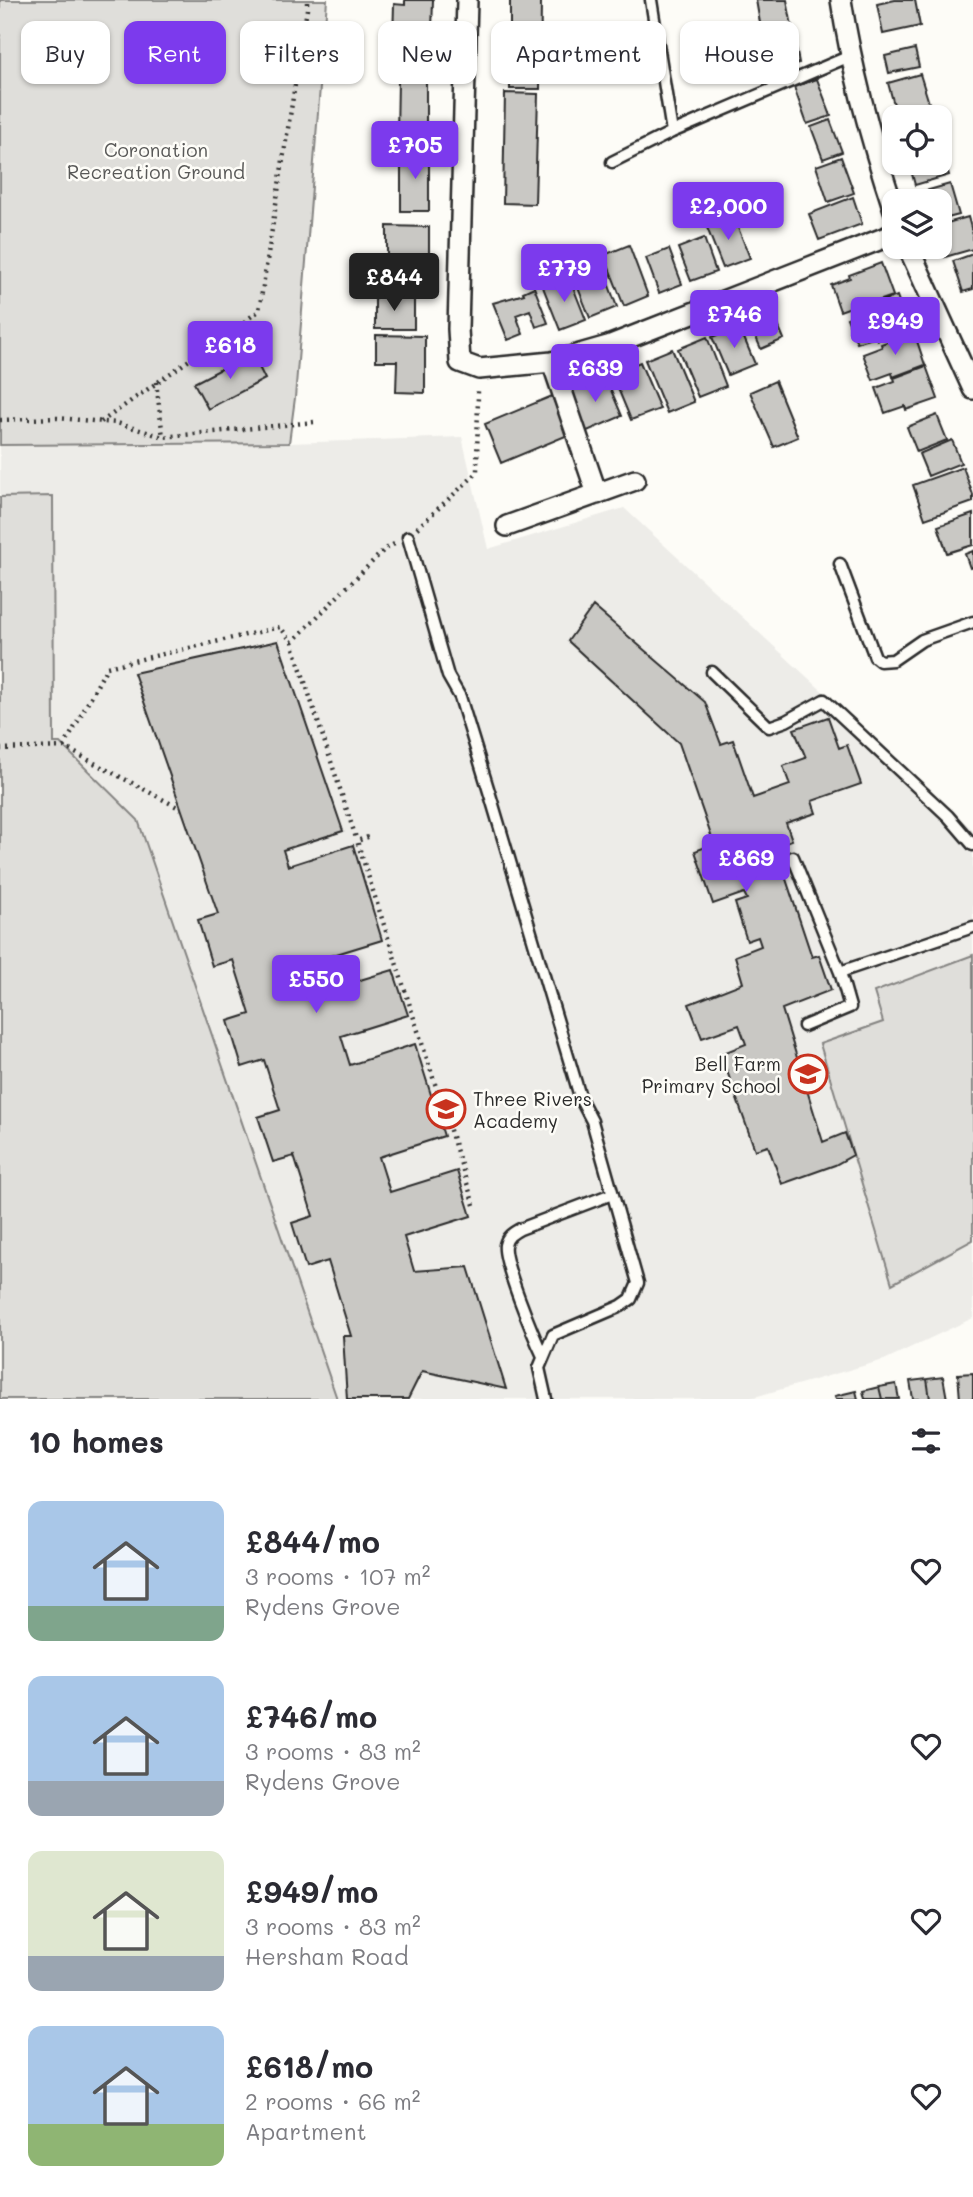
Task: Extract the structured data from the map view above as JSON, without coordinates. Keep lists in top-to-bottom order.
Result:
{
  "parks": ["Coronation Recreation Ground"],
  "places": {
    "school or university": ["Bell Farm Primary School", "Three Rivers Academy"]
  },
  "page": {
    "chip": [
      "Buy",
      "Rent",
      "Filters",
      "New",
      "Apartment",
      "House"
    ],
    "price": [
      "£705",
      "£2,000",
      "£779",
      "£844",
      "£746",
      "£949",
      "£618",
      "£639",
      "£869",
      "£550"
    ],
    "heading": "10 homes",
    "list": [
      {
        "name": "£844/mo",
        "note": "3 rooms · 107 m² · Rydens Grove"
      },
      {
        "name": "£746/mo",
        "note": "3 rooms · 83 m² · Rydens Grove"
      },
      {
        "name": "£949/mo",
        "note": "3 rooms · 83 m² · Hersham Road"
      },
      {
        "name": "£618/mo",
        "note": "2 rooms · 66 m² · Apartment"
      }
    ]
  }
}
